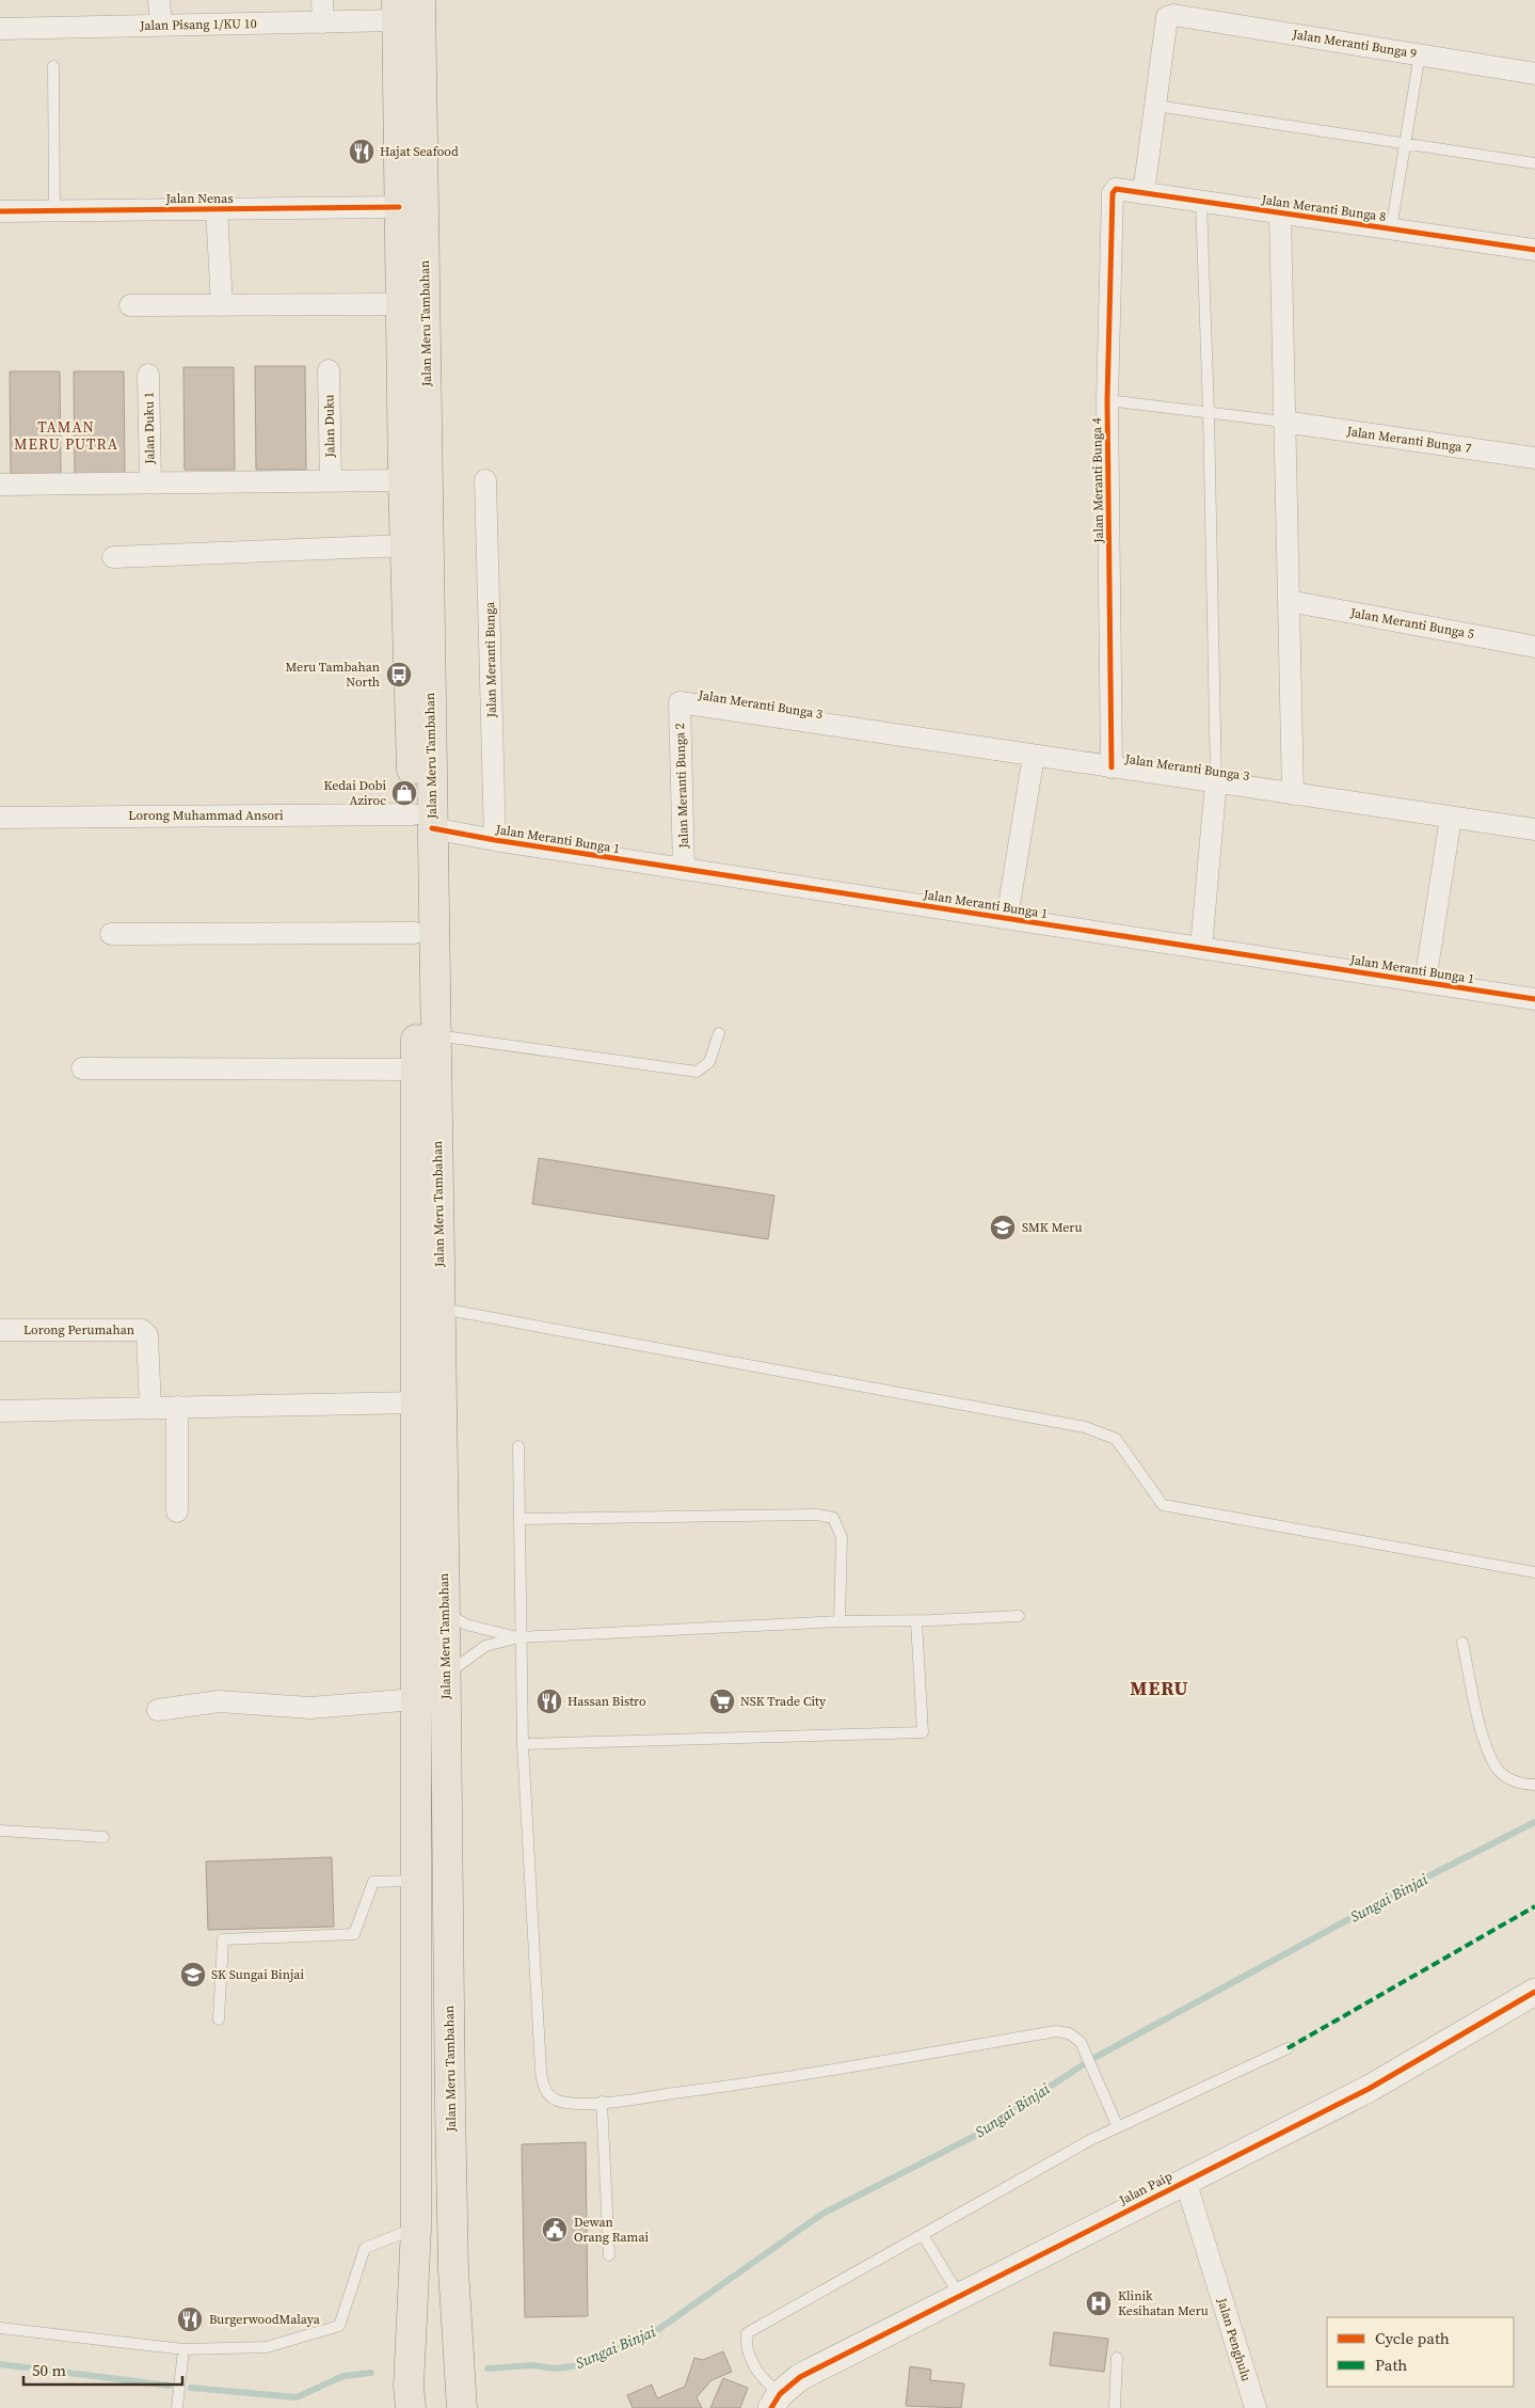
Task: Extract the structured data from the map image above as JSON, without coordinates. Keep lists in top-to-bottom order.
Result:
{
  "streets": {
    "main road": ["Jalan Meru Tambahan"],
    "street": [
      "Jalan Pisang 1/KU 10",
      "Jalan Meranti Bunga 9",
      "Jalan Nenas",
      "Jalan Meranti Bunga 8",
      "Jalan Duku",
      "Jalan Duku 1",
      "Jalan Meranti Bunga 7",
      "Jalan Meranti Bunga 4",
      "Jalan Meranti Bunga 5",
      "Jalan Meranti Bunga",
      "Jalan Meranti Bunga 3",
      "Jalan Meranti Bunga 2",
      "Lorong Muhammad Ansori",
      "Jalan Meranti Bunga 1",
      "Lorong Perumahan",
      "Jalan Paip",
      "Jalan Penghulu"
    ]
  },
  "crossings": [
    ["Jalan Pisang 1/KU 10", "Jalan Meru Tambahan"],
    ["Jalan Nenas", "Jalan Meru Tambahan"],
    ["Jalan Meranti Bunga 8", "Jalan Meranti Bunga 4"],
    ["Jalan Meru Tambahan", "Lorong Muhammad Ansori"],
    ["Jalan Meru Tambahan", "Jalan Meranti Bunga 1"],
    ["Jalan Meranti Bunga 4", "Jalan Meranti Bunga 3"],
    ["Jalan Meranti Bunga", "Jalan Meranti Bunga 1"],
    ["Jalan Meranti Bunga 3", "Jalan Meranti Bunga 2"],
    ["Jalan Meranti Bunga 2", "Jalan Meranti Bunga 1"],
    ["Lorong Muhammad Ansori", "Jalan Meranti Bunga 1"],
    ["Jalan Paip", "Jalan Penghulu"]
  ],
  "districts": ["TAMAN MERU PUTRA", "MERU"],
  "water": ["Sungai Binjai"],
  "places": {
    "restaurant": ["Hajat Seafood", "Hassan Bistro", "BurgerwoodMalaya"],
    "bus stop": ["Meru Tambahan North"],
    "shop": ["Kedai Dobi Aziroc"],
    "school or university": ["SMK Meru", "SK Sungai Binjai"],
    "supermarket": ["NSK Trade City"],
    "public building": ["Dewan Orang Ramai"],
    "hospital": ["Klinik Kesihatan Meru"]
  },
  "legend": ["Cycle path", "Path"],
  "scale_bar": "50 m"
}
